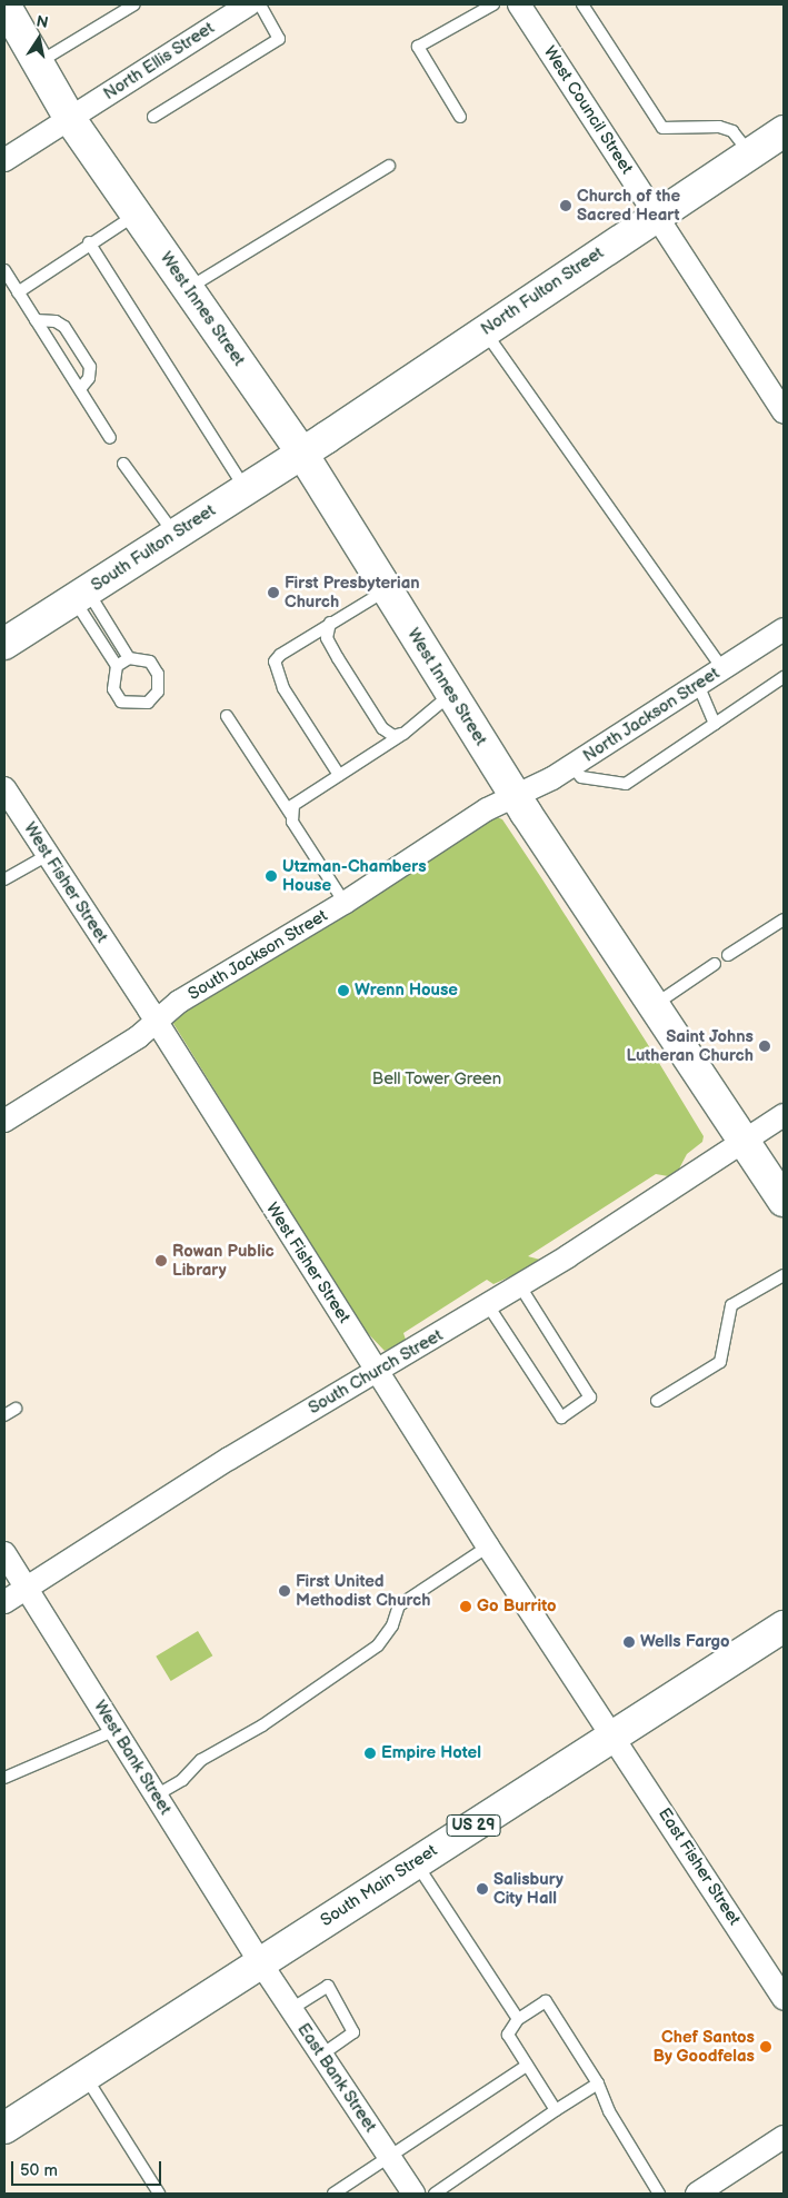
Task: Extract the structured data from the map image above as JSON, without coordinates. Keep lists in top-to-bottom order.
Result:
{
  "streets": {
    "main road": [
      "North Fulton Street",
      "West Innes Street",
      "South Fulton Street",
      "US 29",
      "South Main Street"
    ],
    "street": [
      "North Ellis Street",
      "West Council Street",
      "North Jackson Street",
      "West Fisher Street",
      "South Jackson Street",
      "South Church Street",
      "West Bank Street",
      "East Fisher Street",
      "East Bank Street"
    ]
  },
  "crossings": [
    ["North Ellis Street", "West Innes Street"],
    ["West Council Street", "North Fulton Street"],
    ["North Fulton Street", "West Innes Street"],
    ["North Fulton Street", "South Fulton Street"],
    ["West Innes Street", "South Fulton Street"],
    ["West Innes Street", "North Jackson Street"],
    ["West Innes Street", "South Jackson Street"],
    ["West Innes Street", "South Church Street"],
    ["North Jackson Street", "South Jackson Street"],
    ["West Fisher Street", "South Jackson Street"],
    ["West Fisher Street", "South Church Street"],
    ["West Fisher Street", "East Fisher Street"],
    ["West Fisher Street", "South Main Street"],
    ["South Church Street", "West Bank Street"],
    ["West Bank Street", "South Main Street"],
    ["West Bank Street", "East Bank Street"],
    ["East Fisher Street", "South Main Street"],
    ["South Main Street", "East Bank Street"]
  ],
  "parks": ["Bell Tower Green"],
  "places": [
    "Church of the Sacred Heart",
    "First Presbyterian Church",
    "Utzman-Chambers House",
    "Wrenn House",
    "Saint Johns Lutheran Church",
    "Rowan Public Library",
    "First United Methodist Church",
    "Go Burrito",
    "Wells Fargo",
    "Empire Hotel",
    "Salisbury City Hall",
    "Chef Santos By Goodfelas"
  ],
  "scale_bar": "50 m",
  "north": "top"
}
